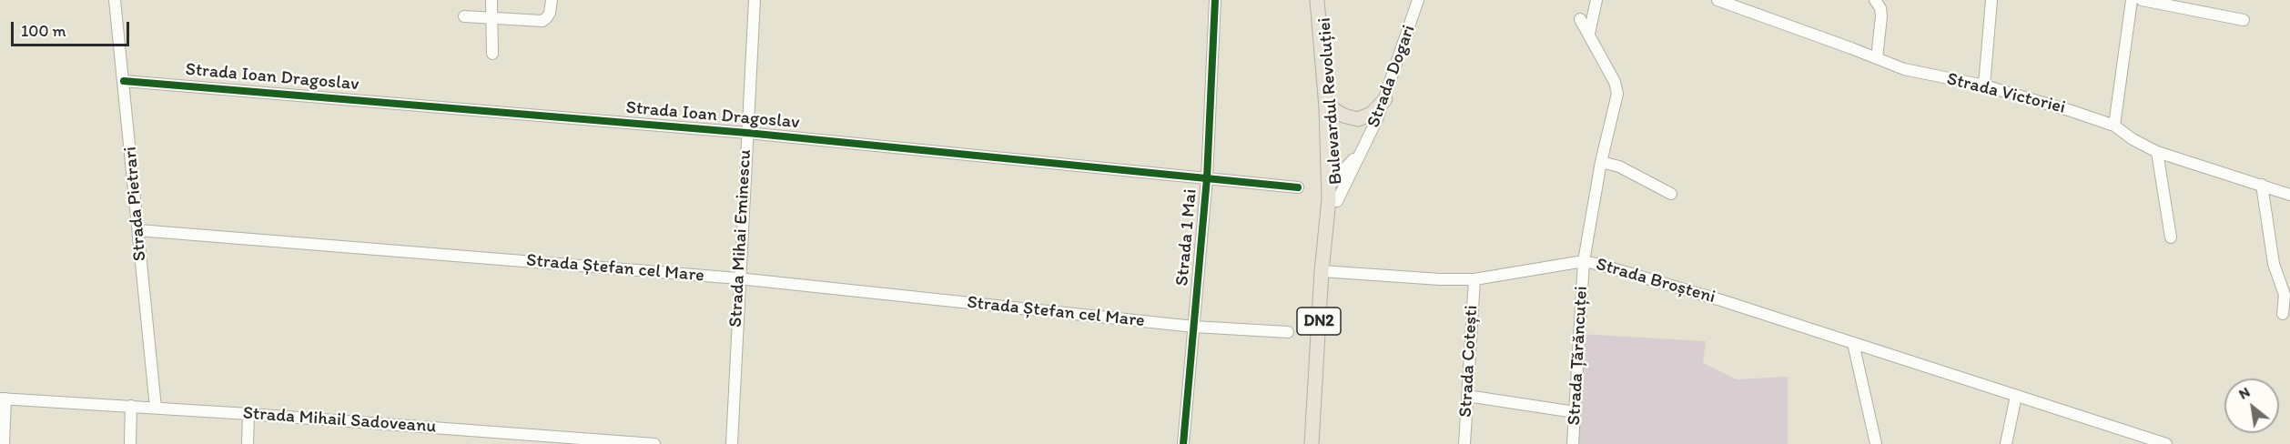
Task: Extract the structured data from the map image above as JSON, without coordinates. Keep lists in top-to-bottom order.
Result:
{
  "streets": {
    "main road": ["Bulevardul Revoluției", "DN2"],
    "street": [
      "Strada Dogari",
      "Strada Ioan Dragoslav",
      "Strada Victoriei",
      "Strada Pietrari",
      "Strada 1 Mai",
      "Strada Mihai Eminescu",
      "Strada Ștefan cel Mare",
      "Strada Broșteni",
      "Strada Țărăncuței",
      "Strada Cotești",
      "Strada Mihail Sadoveanu"
    ]
  },
  "crossings": [
    ["Strada Dogari", "Bulevardul Revoluției"],
    ["Strada Dogari", "DN2"],
    ["Strada Ioan Dragoslav", "Strada Pietrari"],
    ["Strada Ioan Dragoslav", "Strada 1 Mai"],
    ["Strada Ioan Dragoslav", "Strada Mihai Eminescu"],
    ["Bulevardul Revoluției", "DN2"],
    ["Strada Pietrari", "Strada Ștefan cel Mare"],
    ["Strada Pietrari", "Strada Mihail Sadoveanu"],
    ["Strada 1 Mai", "Strada Ștefan cel Mare"],
    ["Strada Mihai Eminescu", "Strada Ștefan cel Mare"],
    ["Strada Broșteni", "DN2"],
    ["Strada Broșteni", "Strada Țărăncuței"],
    ["Strada Broșteni", "Strada Cotești"]
  ],
  "scale_bar": "100 m",
  "north": "top left"
}
